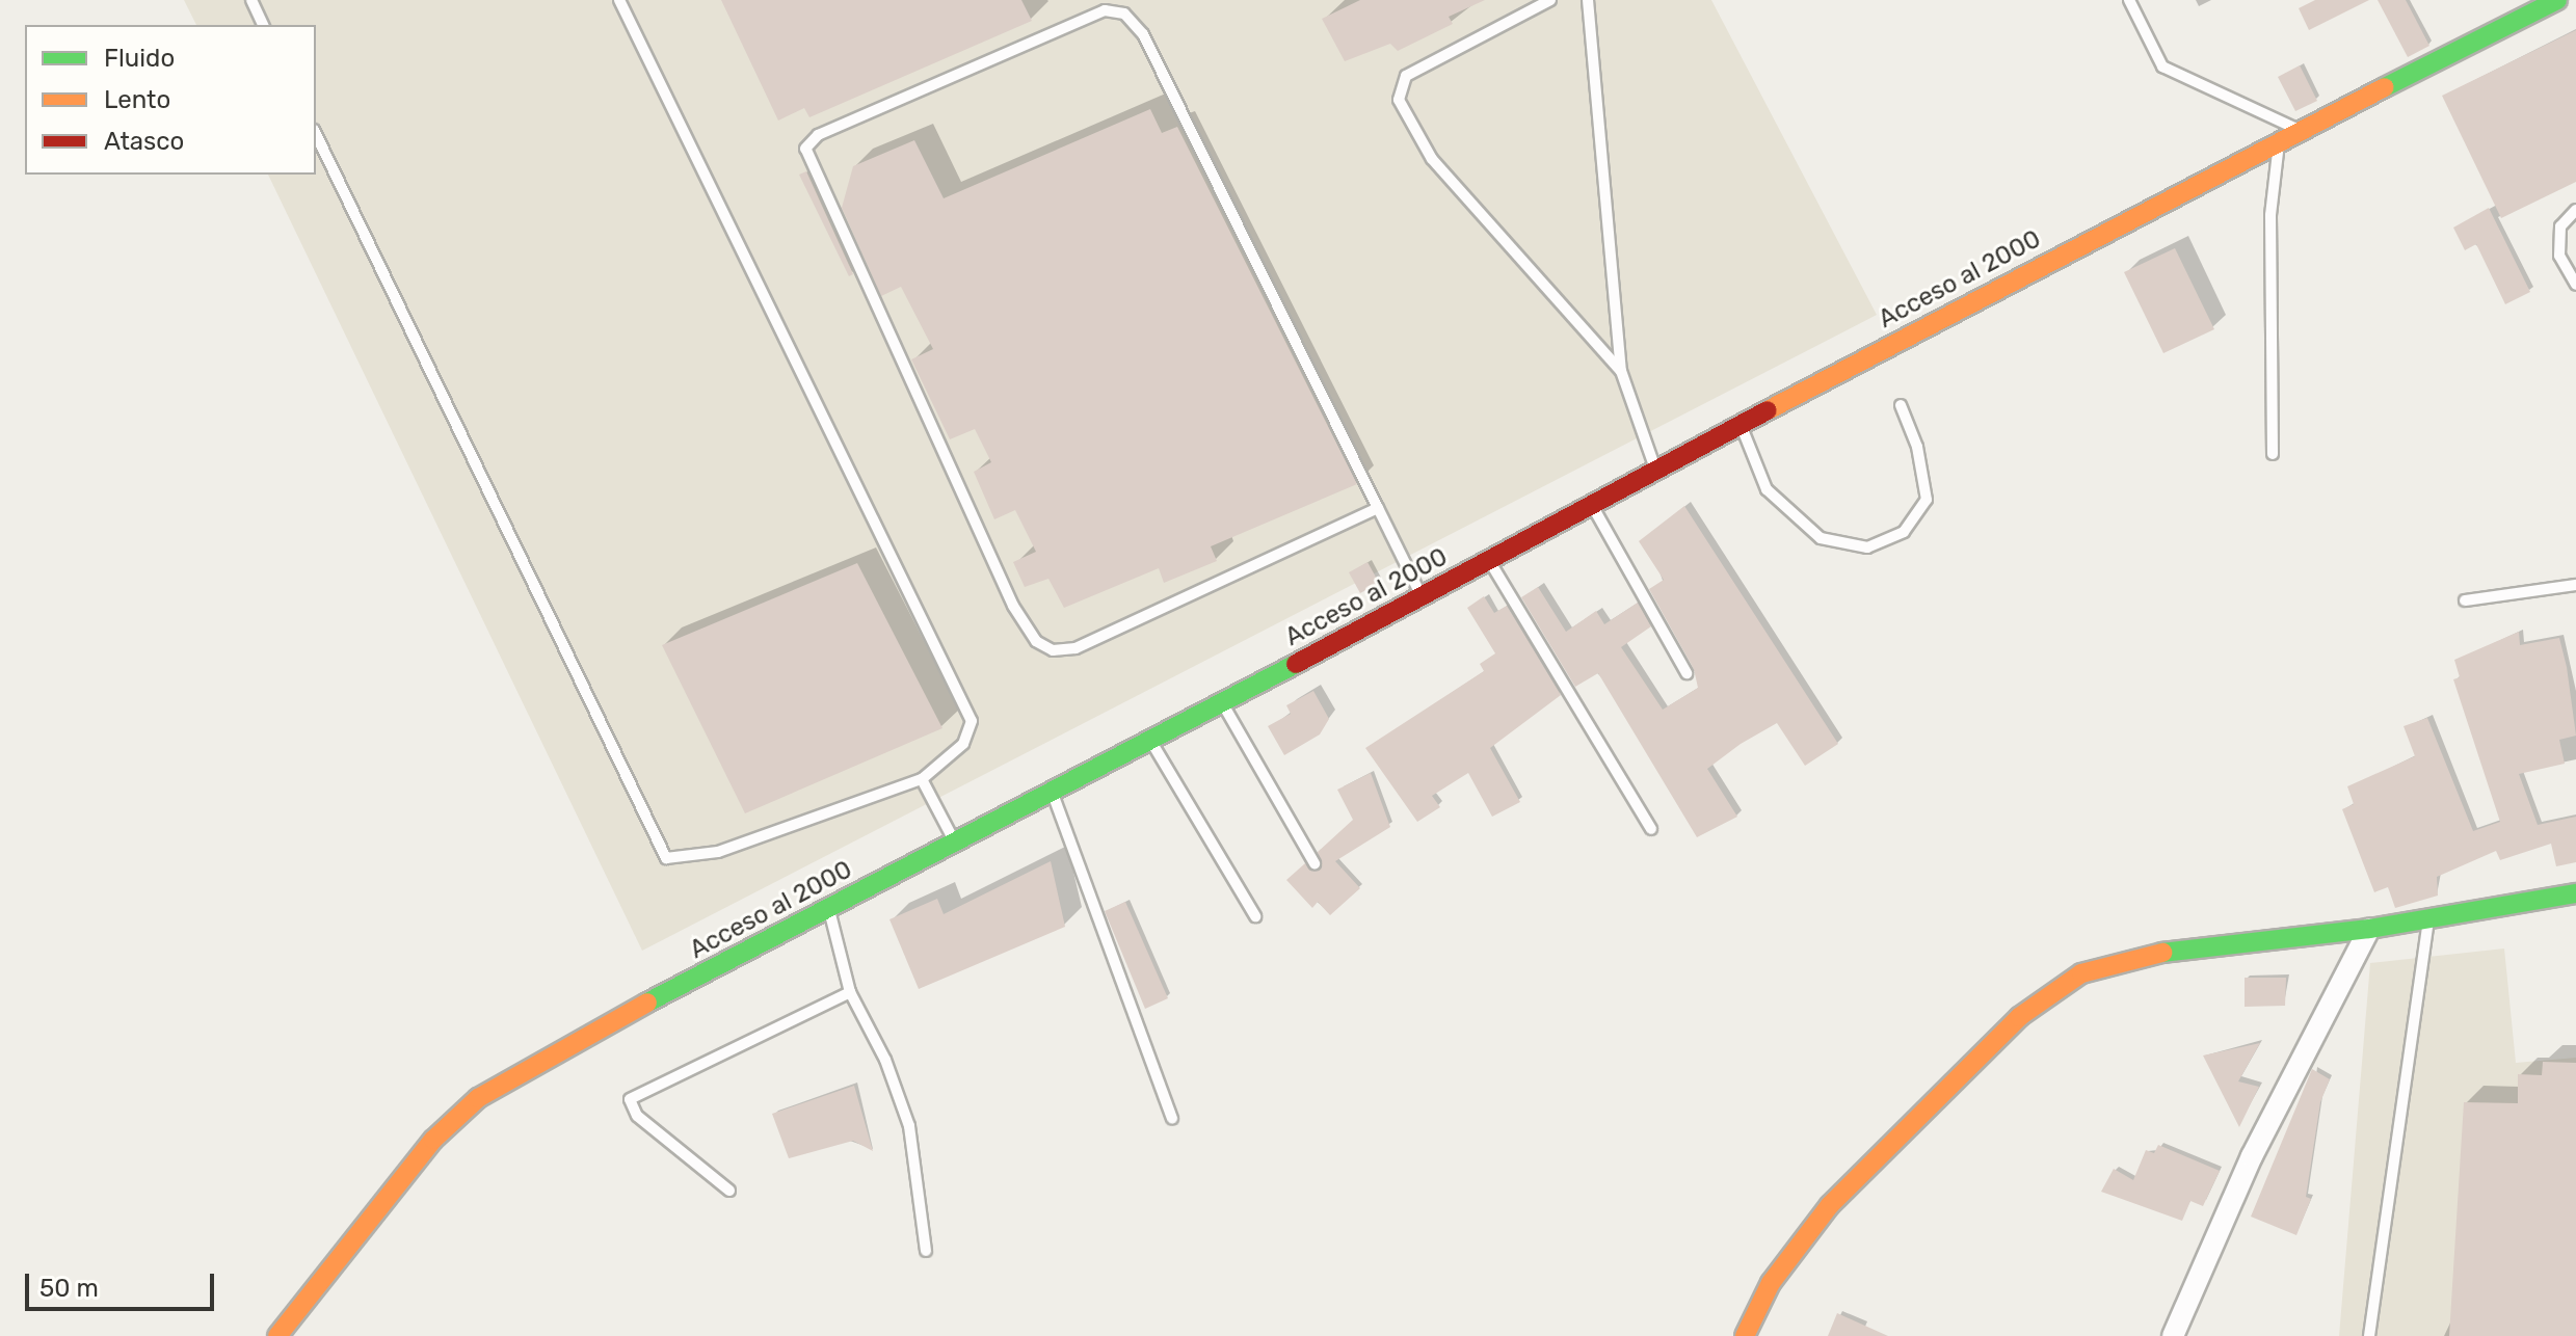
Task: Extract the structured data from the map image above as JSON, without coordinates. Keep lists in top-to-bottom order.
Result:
{
  "streets": {
    "street": ["Acceso al 2000"]
  },
  "legend": ["Fluido", "Lento", "Atasco"],
  "scale_bar": "50 m"
}
